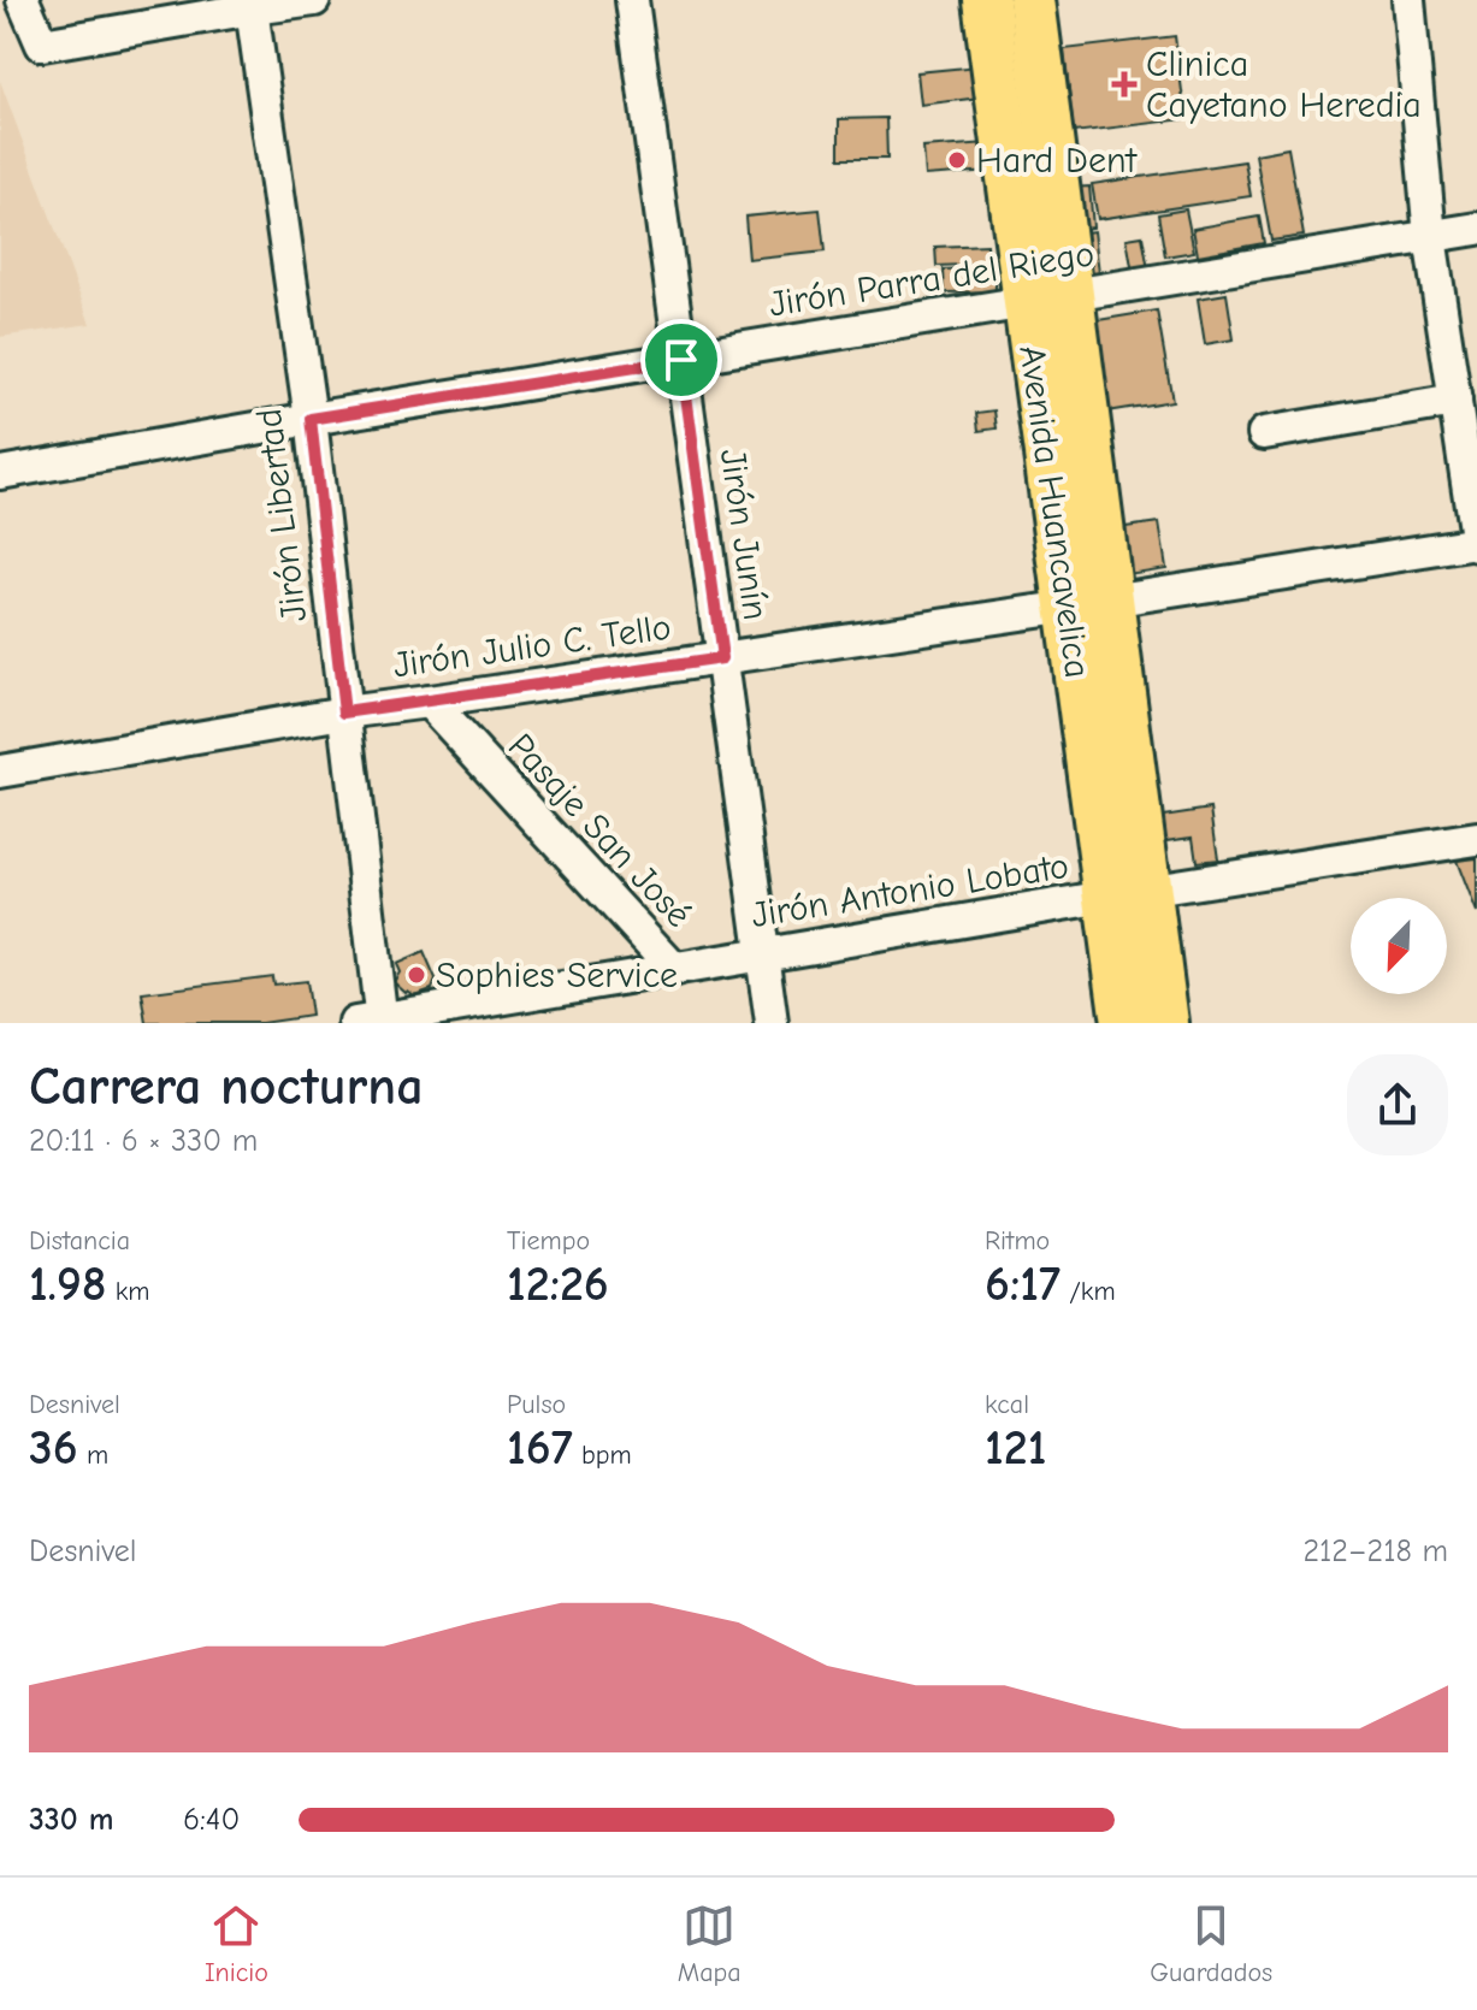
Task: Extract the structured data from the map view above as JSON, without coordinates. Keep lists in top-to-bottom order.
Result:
{
  "streets": {
    "highway": ["Avenida Huancavelica"],
    "street": [
      "Jirón Parra del Riego",
      "Jirón Libertad",
      "Jirón Junín",
      "Jirón Julio C. Tello",
      "Pasaje San José",
      "Jirón Antonio Lobato"
    ]
  },
  "crossings": [
    ["Jirón Parra del Riego", "Avenida Huancavelica"],
    ["Jirón Parra del Riego", "Jirón Libertad"],
    ["Jirón Parra del Riego", "Jirón Junín"],
    ["Avenida Huancavelica", "Jirón Julio C. Tello"],
    ["Avenida Huancavelica", "Jirón Antonio Lobato"],
    ["Jirón Libertad", "Jirón Julio C. Tello"],
    ["Jirón Libertad", "Jirón Antonio Lobato"],
    ["Jirón Junín", "Jirón Julio C. Tello"],
    ["Jirón Junín", "Jirón Antonio Lobato"],
    ["Jirón Julio C. Tello", "Pasaje San José"],
    ["Pasaje San José", "Jirón Antonio Lobato"]
  ],
  "places": {
    "health": ["Clinica Cayetano Heredia"],
    "other": ["Hard Dent", "Sophies Service"]
  },
  "north": "bottom left",
  "page": {
    "heading": ["Carrera nocturna", "20:11 · 6 × 330 m"],
    "stats": [
      ["Distancia", "1.98 km"],
      ["Tiempo", "12:26"],
      ["Ritmo", "6:17 /km"],
      ["Desnivel", "36 m"],
      ["Pulso", "167 bpm"],
      ["kcal", "121"]
    ],
    "chart": ["Desnivel", "212–218 m"],
    "list": [
      {
        "name": "330 m",
        "note": "6:40"
      }
    ],
    "tabs": ["Inicio", "Mapa", "Guardados"]
  }
}
